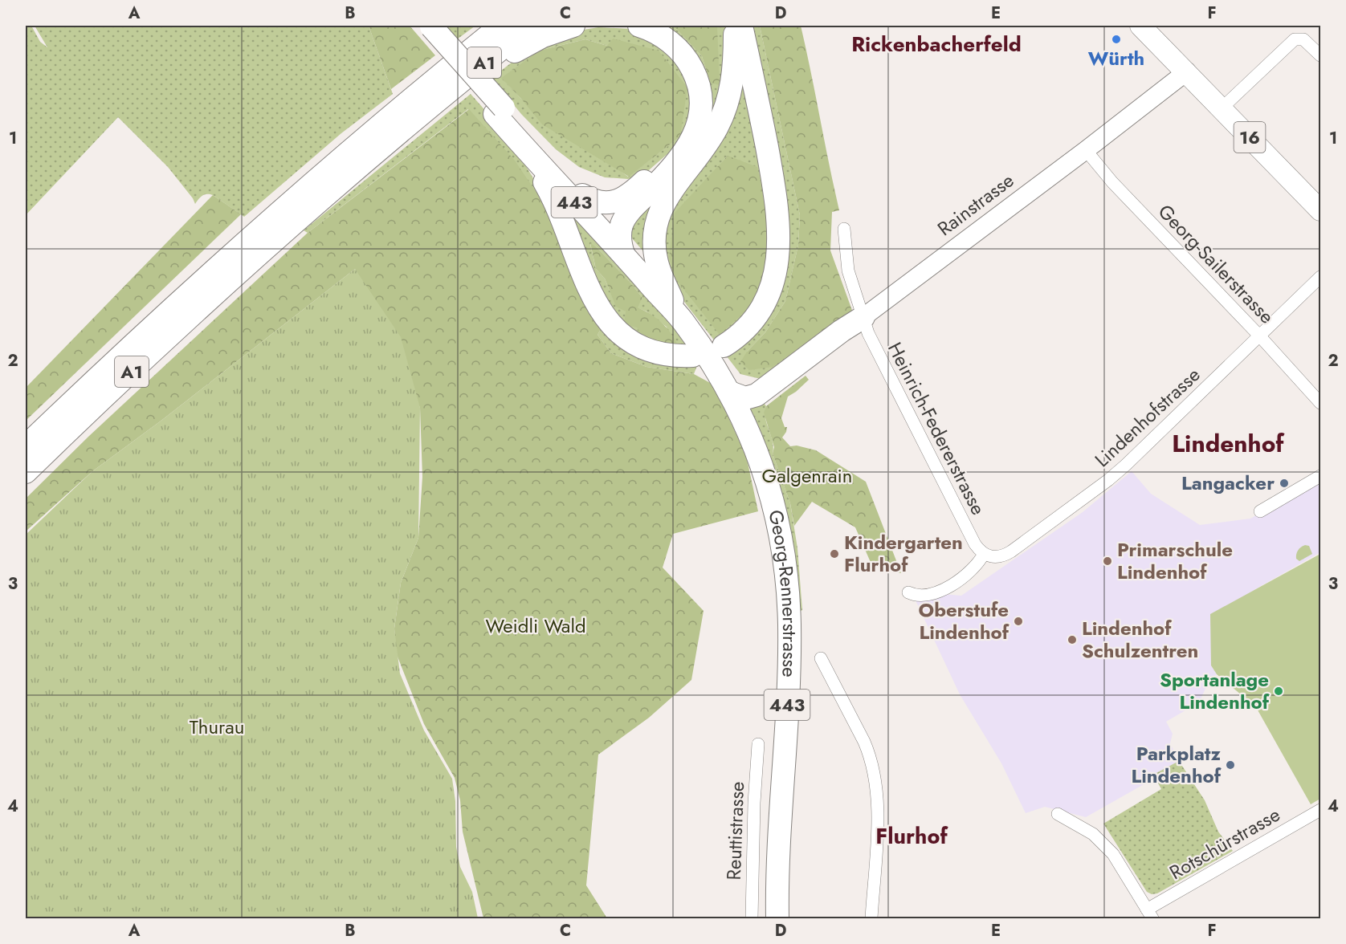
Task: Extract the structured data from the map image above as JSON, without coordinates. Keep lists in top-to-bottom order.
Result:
{
  "streets": {
    "highway": ["A1", "443", "Georg-Rennerstrasse"],
    "main road": ["16"],
    "street": [
      "Rainstrasse",
      "Georg-Sailerstrasse",
      "Lindenhofstrasse",
      "Heinrich-Federerstrasse",
      "Reuttistrasse",
      "Rotschürstrasse"
    ]
  },
  "crossings": [
    ["16", "Rainstrasse"],
    ["Rainstrasse", "Georg-Sailerstrasse"],
    ["Rainstrasse", "Heinrich-Federerstrasse"],
    ["Georg-Sailerstrasse", "Lindenhofstrasse"],
    ["Lindenhofstrasse", "Heinrich-Federerstrasse"]
  ],
  "districts": ["Rickenbacherfeld", "Lindenhof", "Flurhof"],
  "parks": ["Galgenrain", "Weidli Wald", "Thurau"],
  "places": [
    "Würth",
    "Langacker",
    "Kindergarten Flurhof",
    "Primarschule Lindenhof",
    "Oberstufe Lindenhof",
    "Lindenhof Schulzentren",
    "Sportanlage Lindenhof",
    "Parkplatz Lindenhof"
  ],
  "grid": {
    "columns": [
      "A",
      "B",
      "C",
      "D",
      "E",
      "F"
    ],
    "rows": [
      "1",
      "2",
      "3",
      "4"
    ]
  }
}
